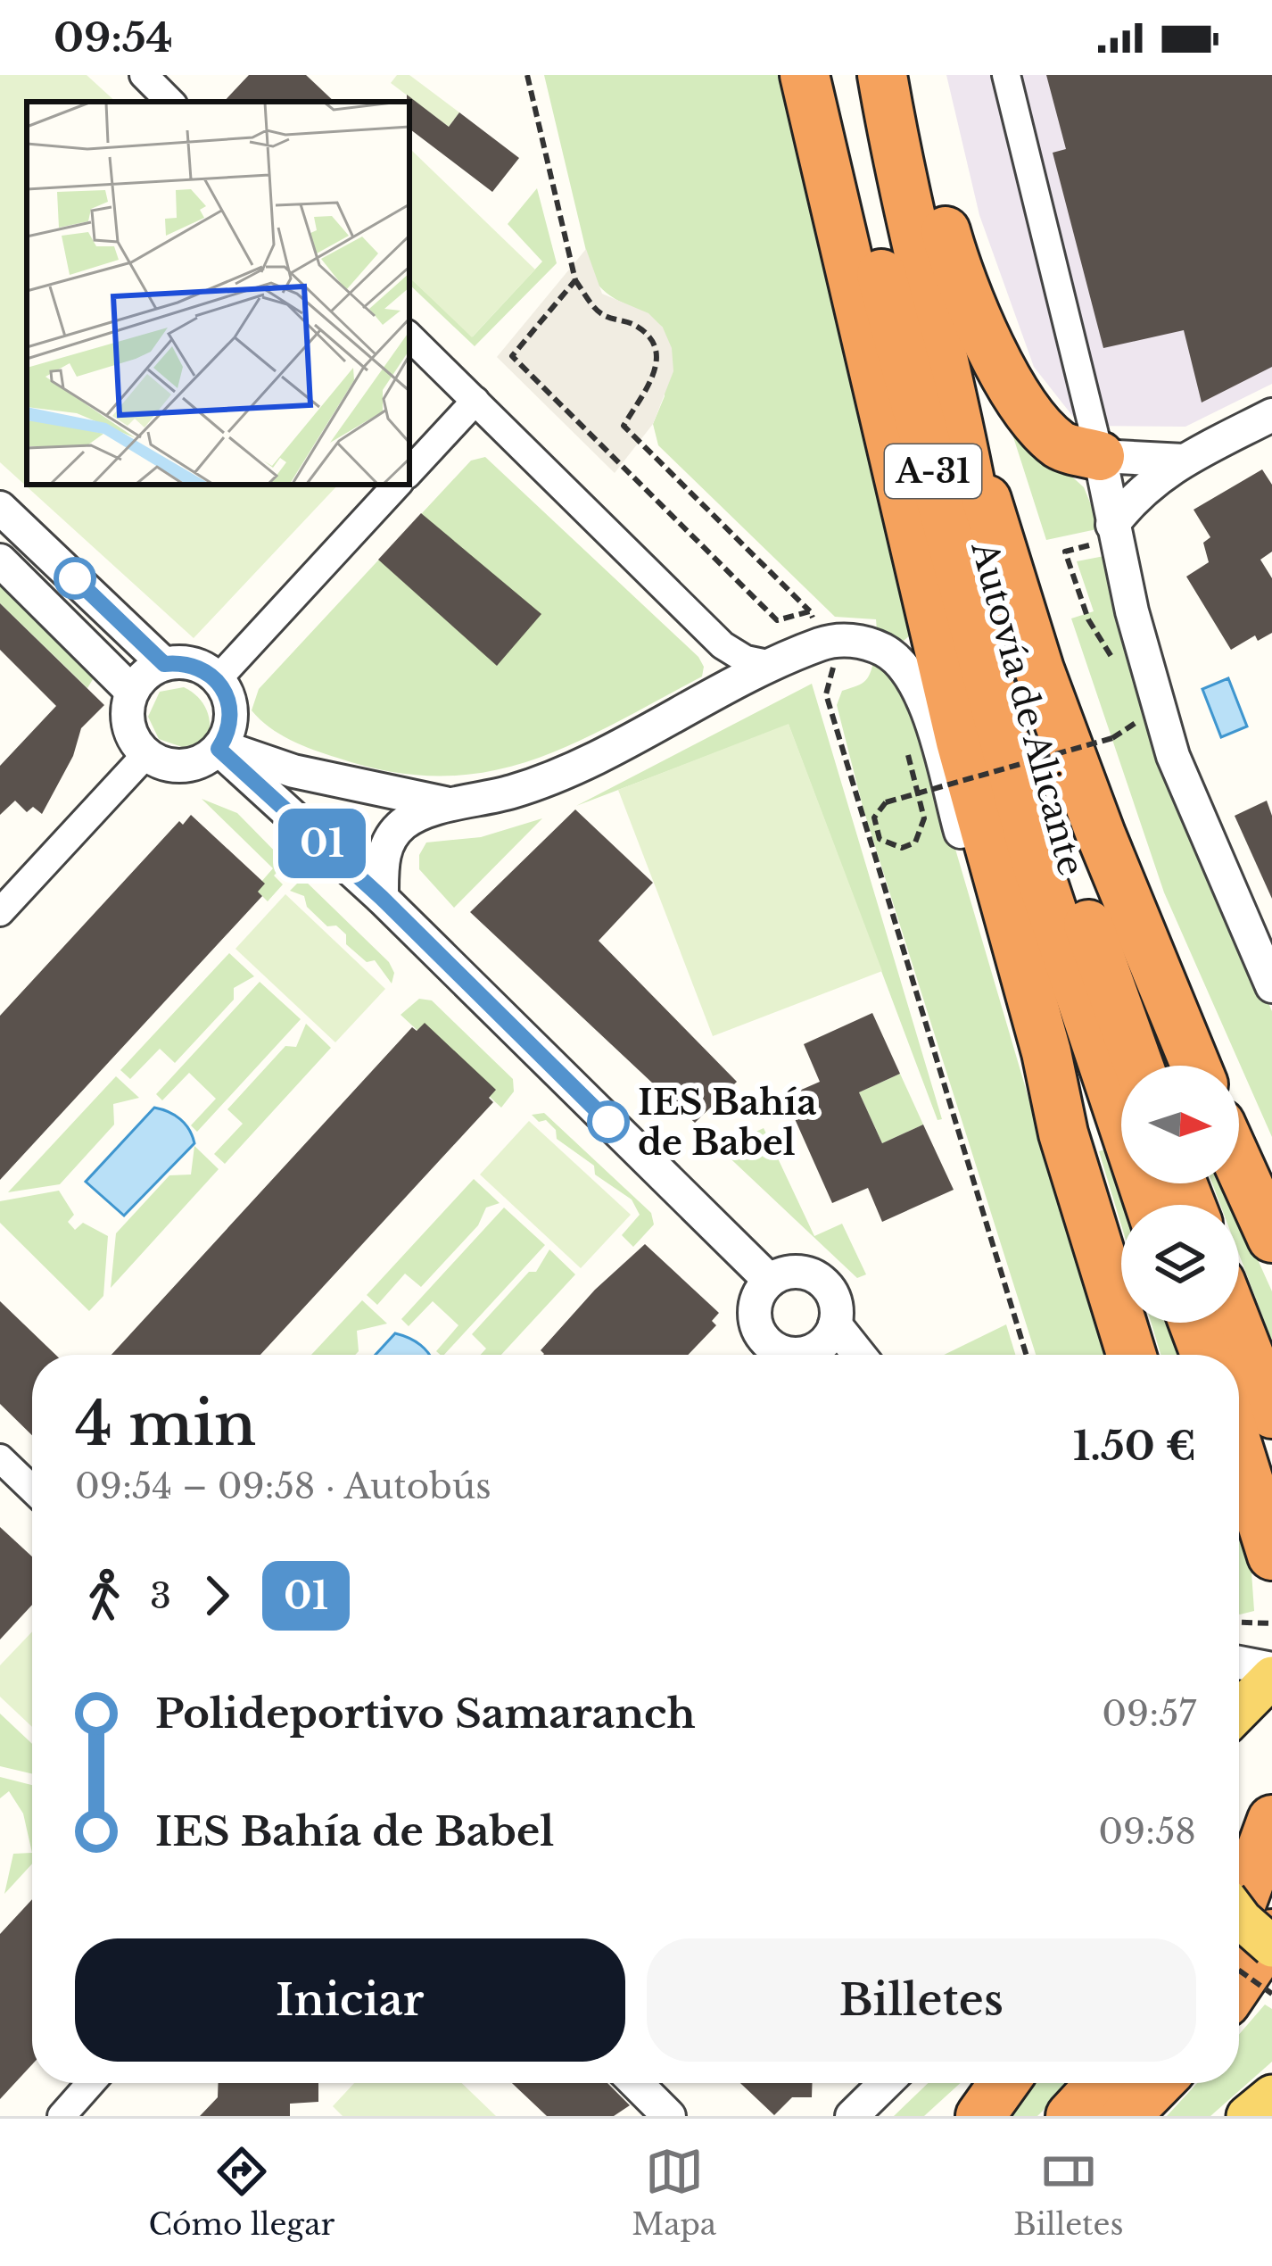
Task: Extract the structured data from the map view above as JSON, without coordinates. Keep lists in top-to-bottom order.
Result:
{
  "streets": {
    "highway": ["A-31", "Autovía de Alicante"]
  },
  "places": ["IES Bahía de Babel"],
  "lines": ["bus line 01"],
  "north": "right",
  "page": {
    "status": "09:54",
    "on_map": "01",
    "heading": ["4 min", "09:54 – 09:58 · Autobús", "1.50 €"],
    "legs": ["3", "01"],
    "list": [
      {
        "name": "Polideportivo Samaranch",
        "value": "09:57"
      },
      {
        "name": "IES Bahía de Babel",
        "value": "09:58"
      }
    ],
    "buttons": ["Iniciar", "Billetes"],
    "tabs": ["Cómo llegar", "Mapa", "Billetes"]
  }
}
